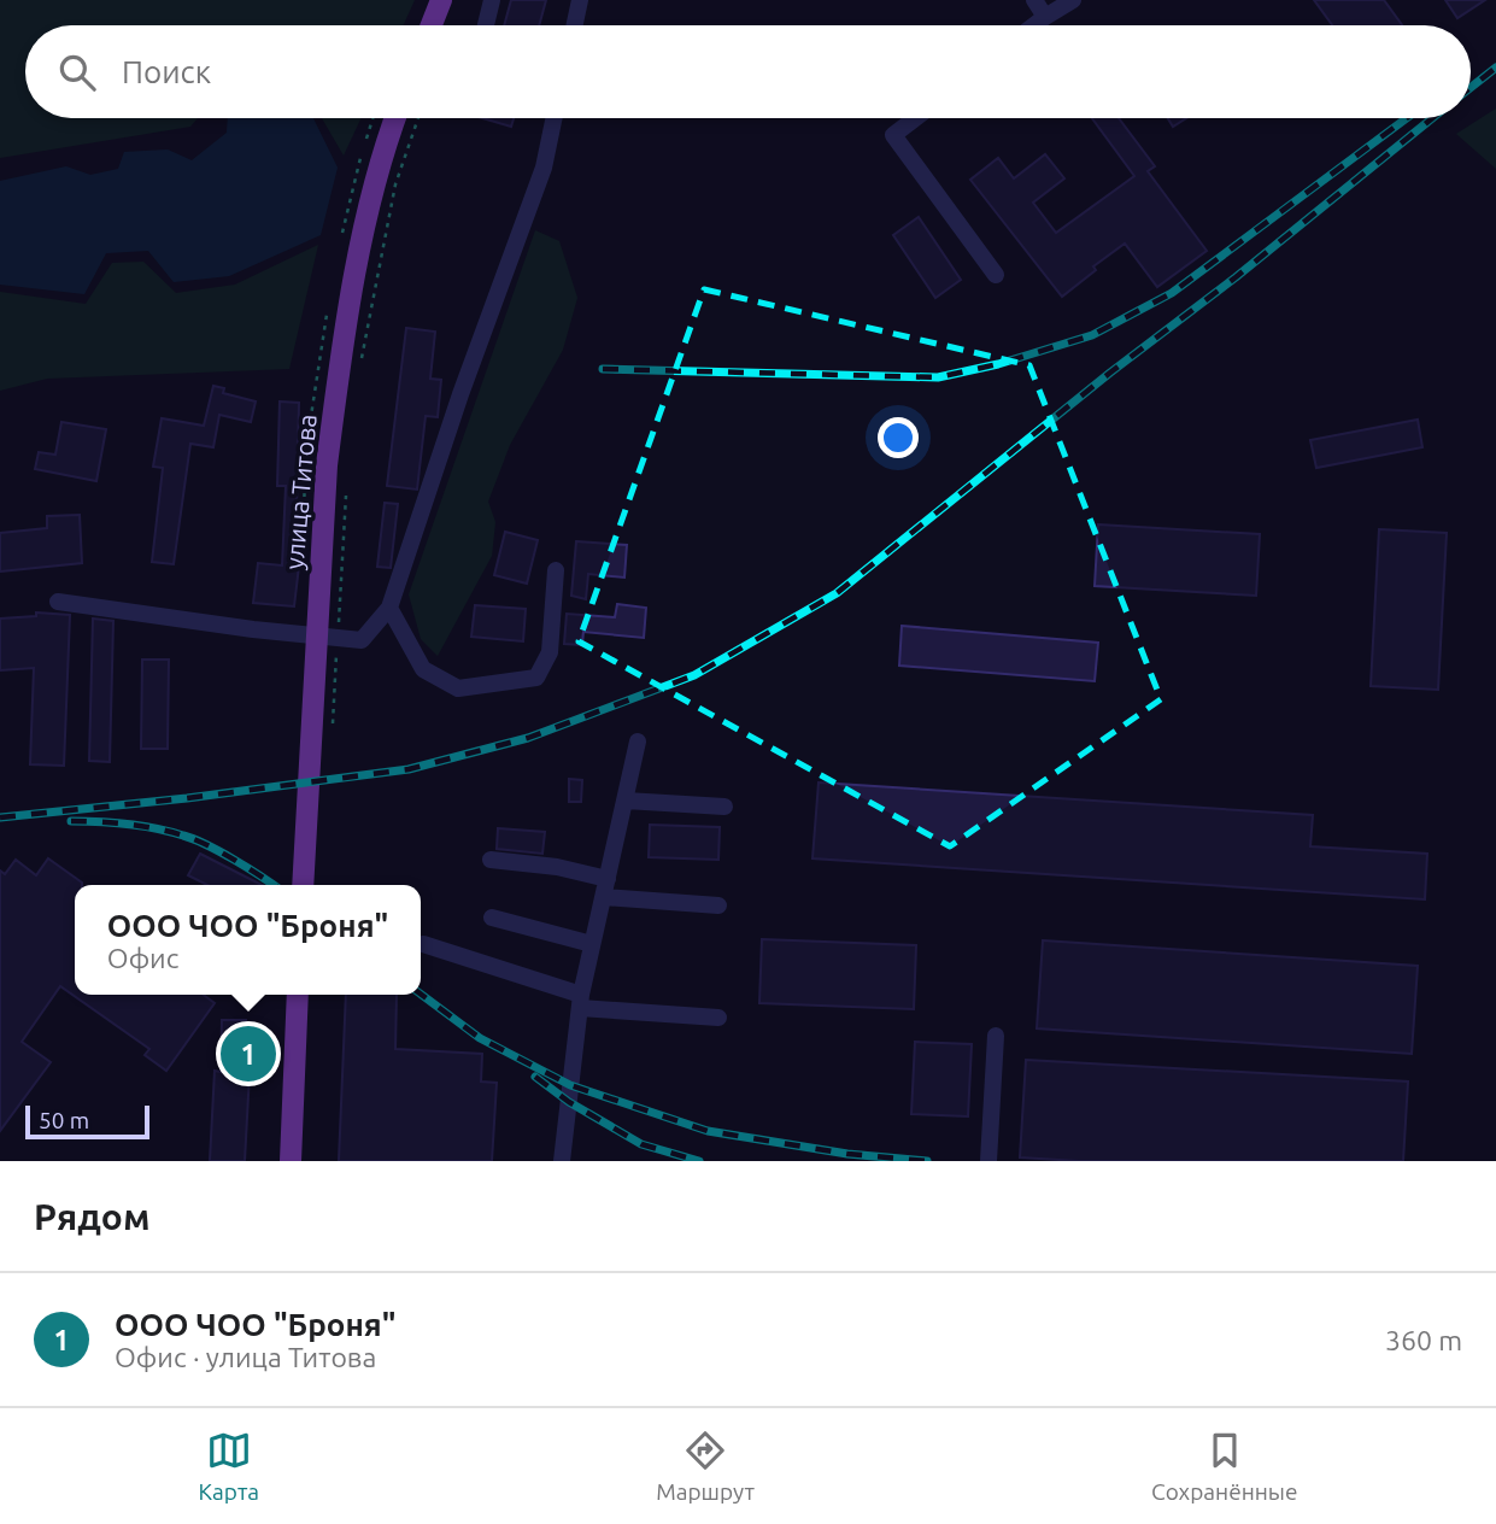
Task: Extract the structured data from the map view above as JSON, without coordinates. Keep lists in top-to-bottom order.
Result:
{
  "streets": {
    "main road": ["улица Титова"]
  },
  "scale_bar": "50 m",
  "page": {
    "search": "Поиск",
    "popup": ["ООО ЧОО \"Броня\"", "Офис"],
    "pins": "1",
    "scale": "50 m",
    "heading": "Рядом",
    "list": [
      {
        "mark": "1",
        "name": "ООО ЧОО \"Броня\"",
        "note": "Офис · улица Титова",
        "value": "360 m"
      }
    ],
    "nav": ["Карта", "Маршрут", "Сохранённые"]
  }
}
